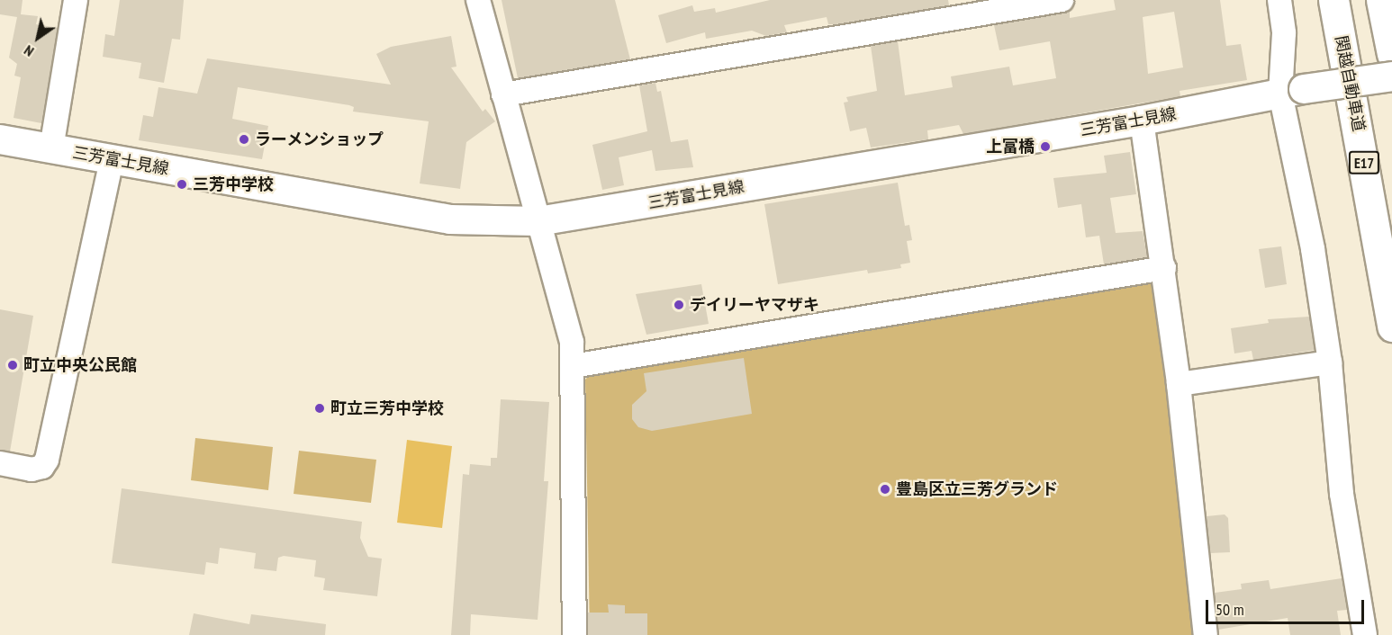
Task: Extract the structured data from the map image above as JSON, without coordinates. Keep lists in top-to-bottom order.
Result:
{
  "streets": {
    "highway": ["関越自動車道", "E17"],
    "main road": ["三芳富士見線"]
  },
  "places": [
    "ラーメンショップ",
    "上富橋",
    "三芳中学校",
    "デイリーヤマザキ",
    "町立中央公民館",
    "町立三芳中学校",
    "豊島区立三芳グランド"
  ],
  "scale_bar": "50 m",
  "north": "bottom left"
}
